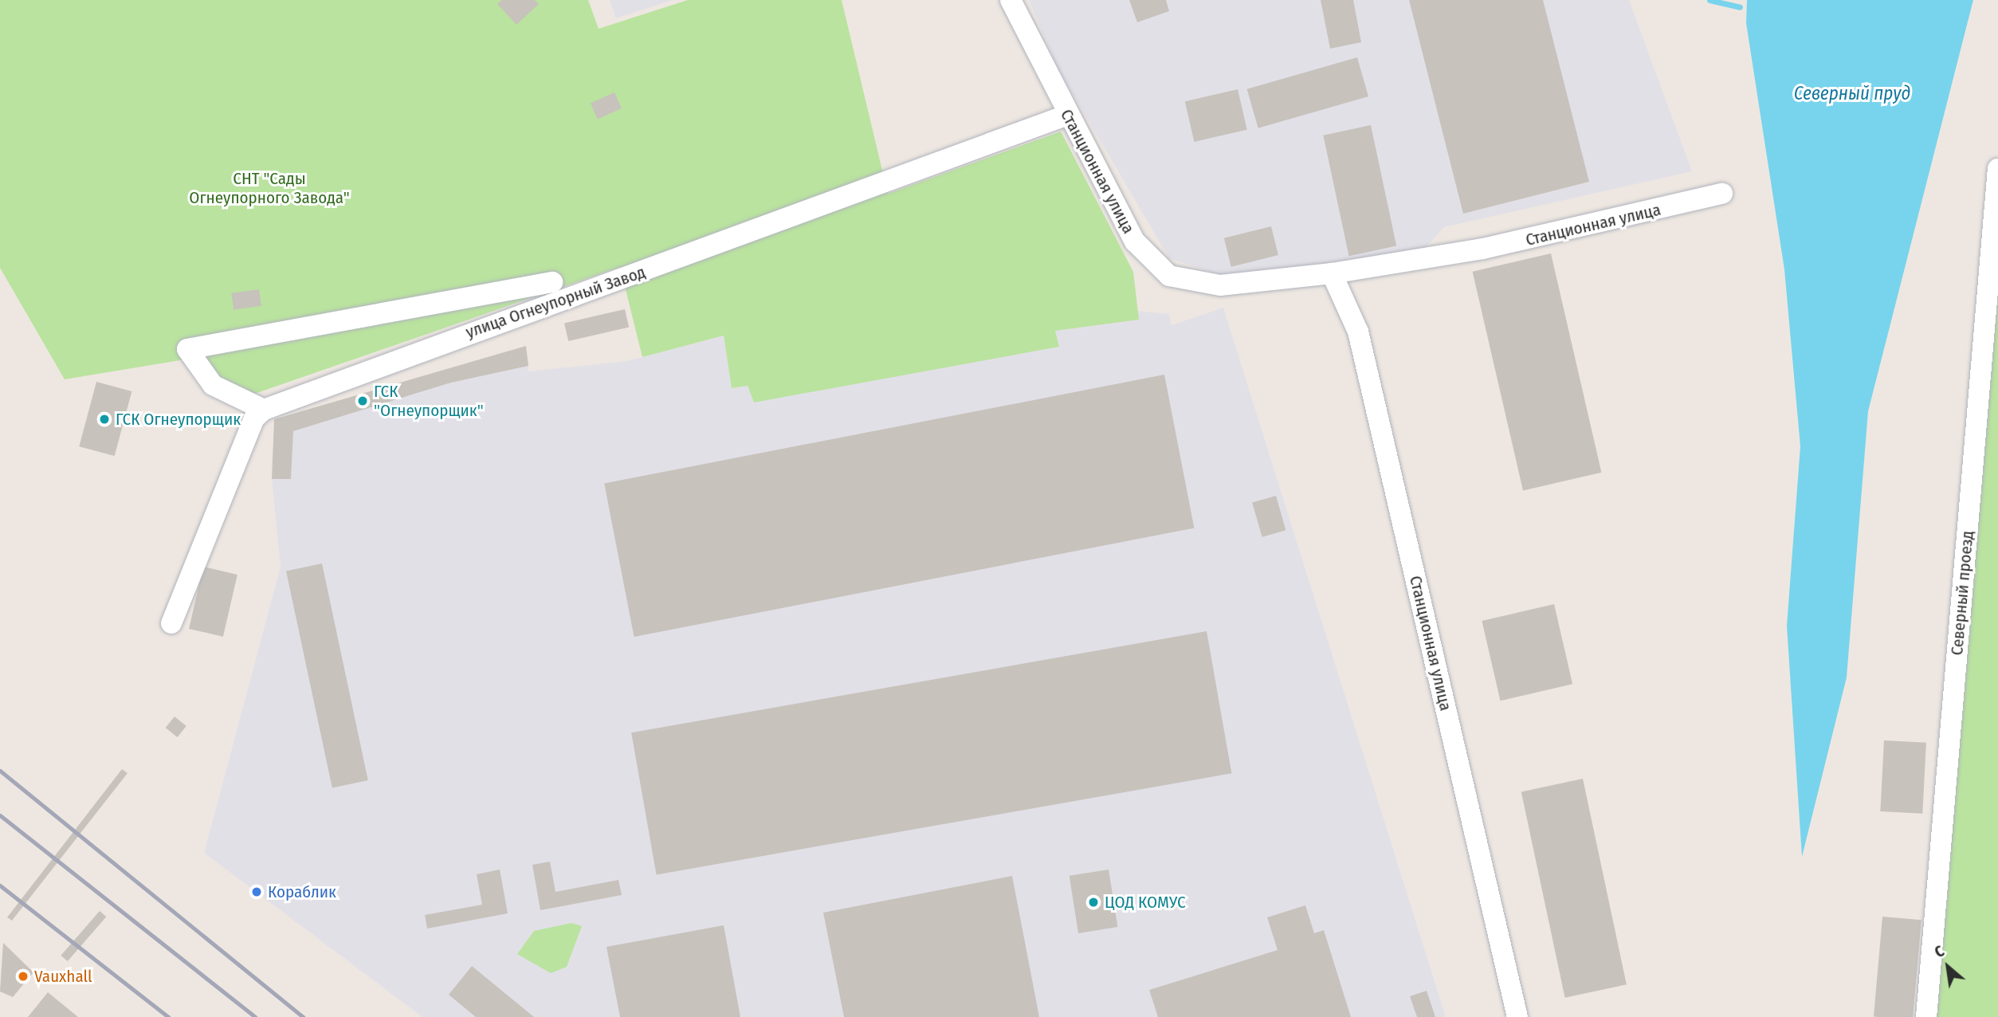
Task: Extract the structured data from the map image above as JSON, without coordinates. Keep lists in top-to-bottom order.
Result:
{
  "streets": {
    "street": ["Станционная улица", "улица Огнеупорный Завод", "Северный проезд"]
  },
  "crossings": [
    ["Станционная улица", "улица Огнеупорный Завод"]
  ],
  "water": ["Северный пруд"],
  "parks": ["СНТ \"Сады Огнеупорного Завода\""],
  "places": [
    "ГСК \"Огнеупорщик\"",
    "ГСК Огнеупорщик",
    "Кораблик",
    "ЦОД КОМУС",
    "Vauxhall"
  ],
  "north": "top left"
}
